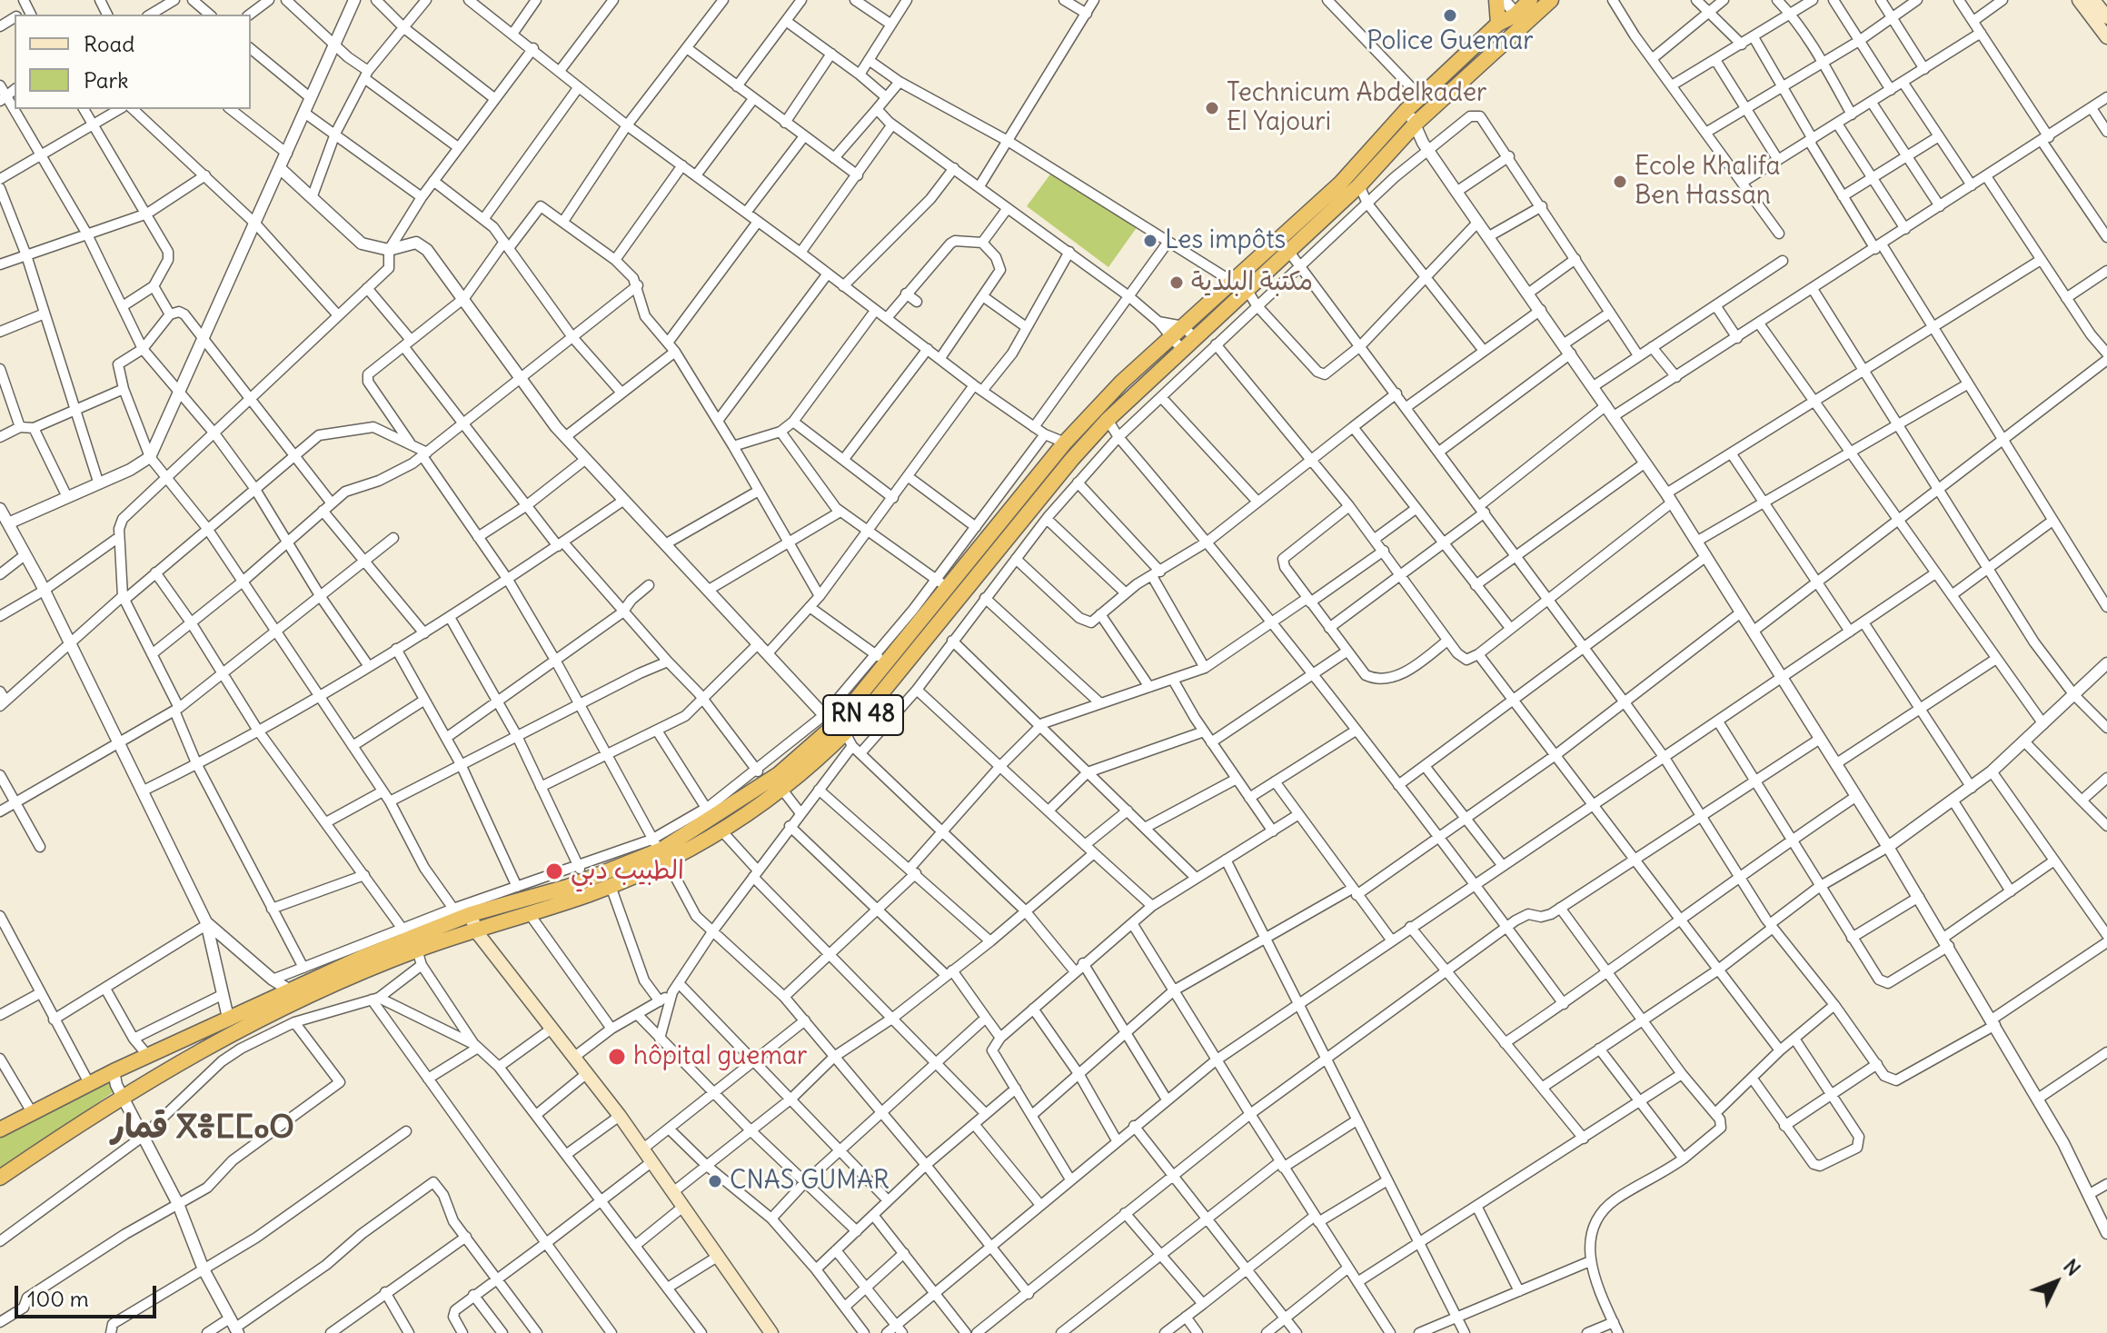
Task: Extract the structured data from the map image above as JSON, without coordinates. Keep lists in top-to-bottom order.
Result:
{
  "streets": {
    "highway": ["RN 48"]
  },
  "districts": ["قمار ⴳⴻⵎⵎⴰⵔ"],
  "places": [
    "Police Guemar",
    "Technicum Abdelkader El Yajouri",
    "Ecole Khalifa Ben Hassan",
    "Les impôts",
    "مكتبة البلدية",
    "الطبيب دبي",
    "hôpital guemar",
    "CNAS GUMAR"
  ],
  "legend": ["Road", "Park"],
  "scale_bar": "100 m",
  "north": "top right"
}
